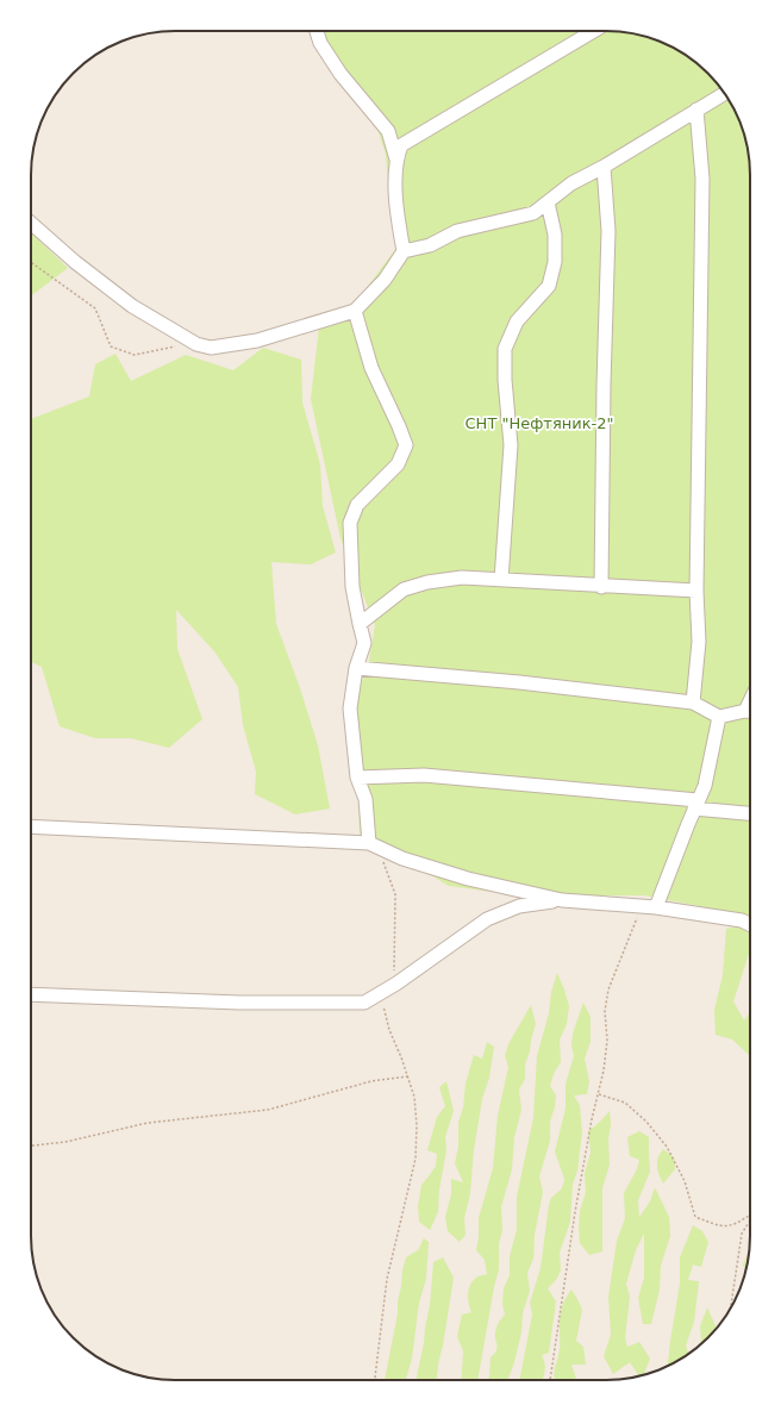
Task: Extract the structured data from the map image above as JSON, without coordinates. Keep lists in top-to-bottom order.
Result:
{
  "parks": ["СНТ \"Нефтяник-2\""]
}
